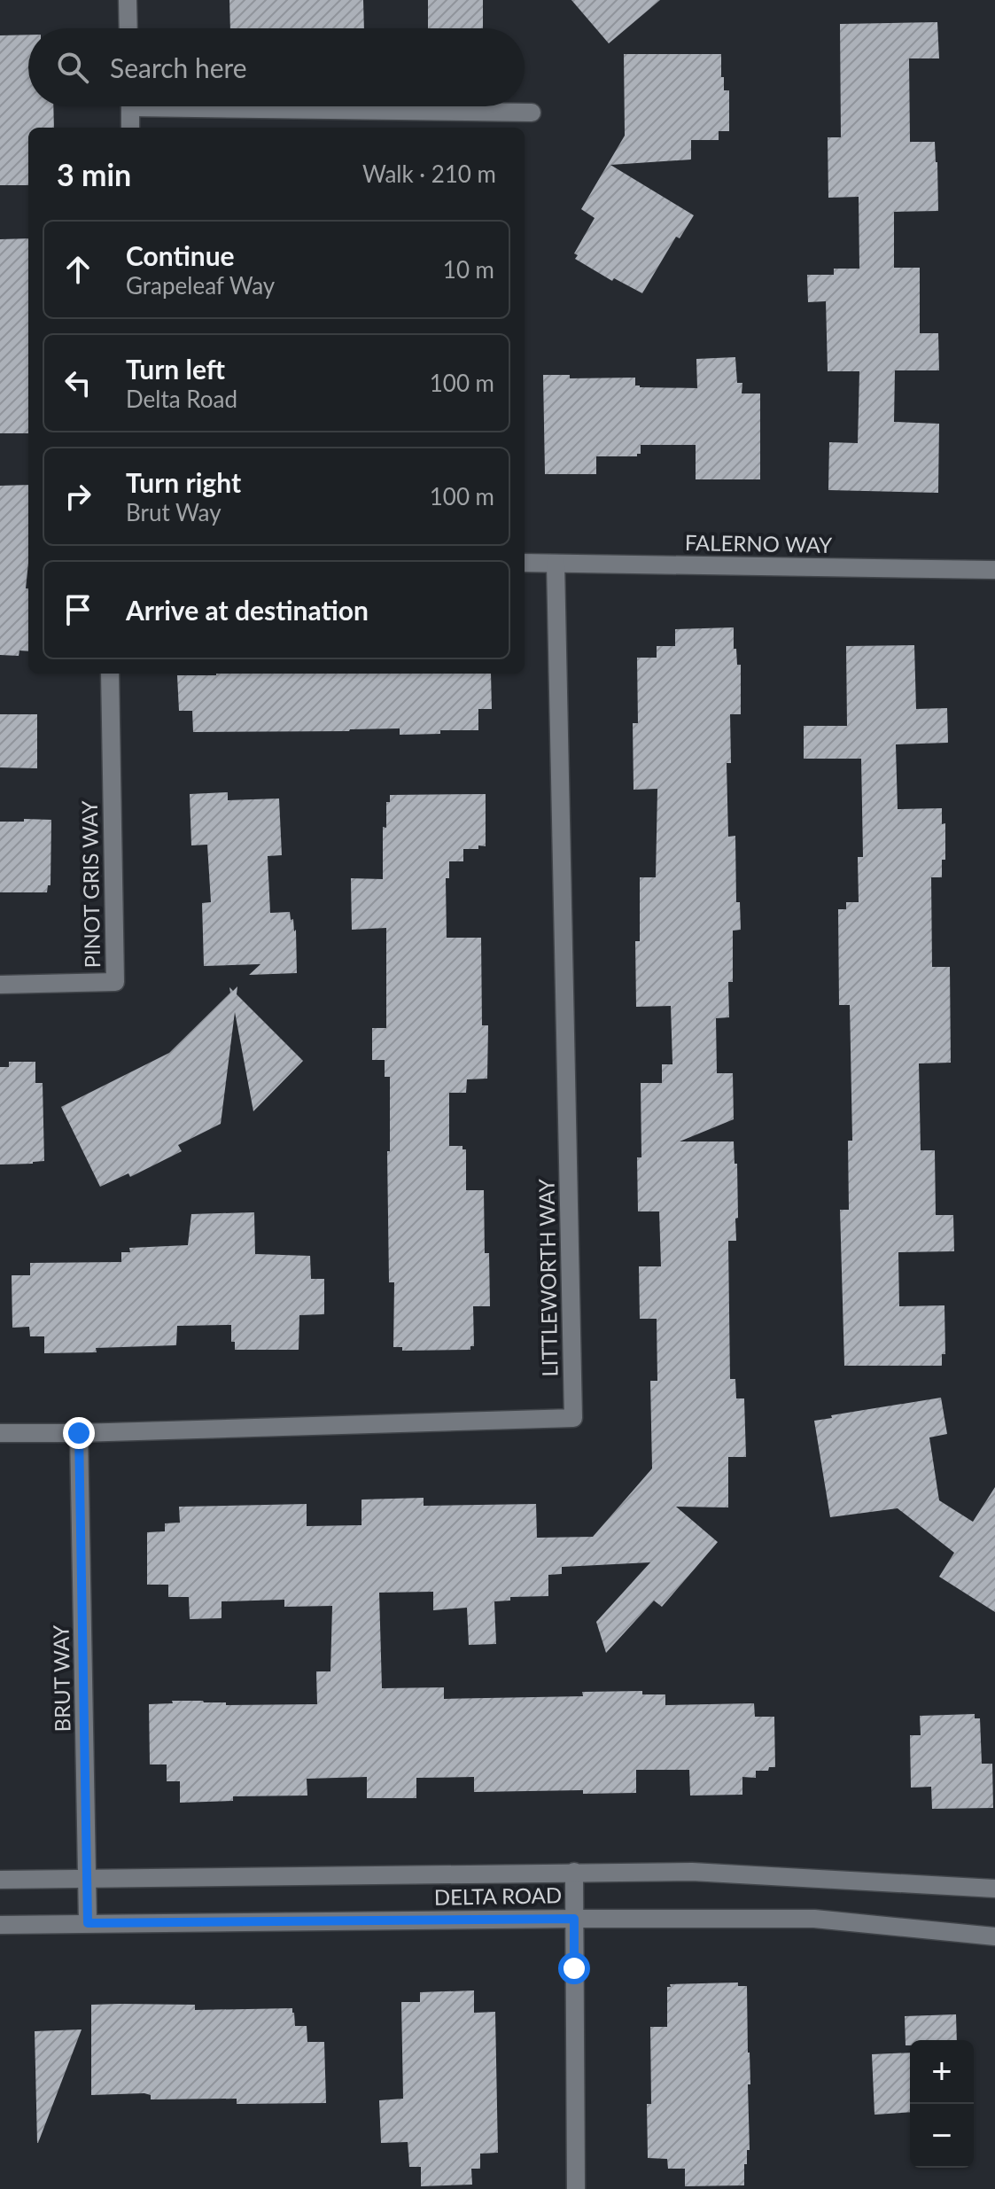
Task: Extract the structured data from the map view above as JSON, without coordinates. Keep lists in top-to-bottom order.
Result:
{
  "streets": {
    "street": [
      "FALERNO WAY",
      "PINOT GRIS WAY",
      "LITTLEWORTH WAY",
      "BRUT WAY",
      "DELTA ROAD"
    ]
  },
  "crossings": [
    ["FALERNO WAY", "LITTLEWORTH WAY"],
    ["LITTLEWORTH WAY", "BRUT WAY"],
    ["BRUT WAY", "DELTA ROAD"]
  ],
  "page": {
    "search": "Search here",
    "heading": ["3 min", "Walk · 210 m"],
    "list": [
      ["Continue", "Grapeleaf Way", "10 m"],
      ["Turn left", "Delta Road", "100 m"],
      ["Turn right", "Brut Way", "100 m"],
      "Arrive at destination"
    ],
    "map_buttons": ["+", "−"]
  }
}
